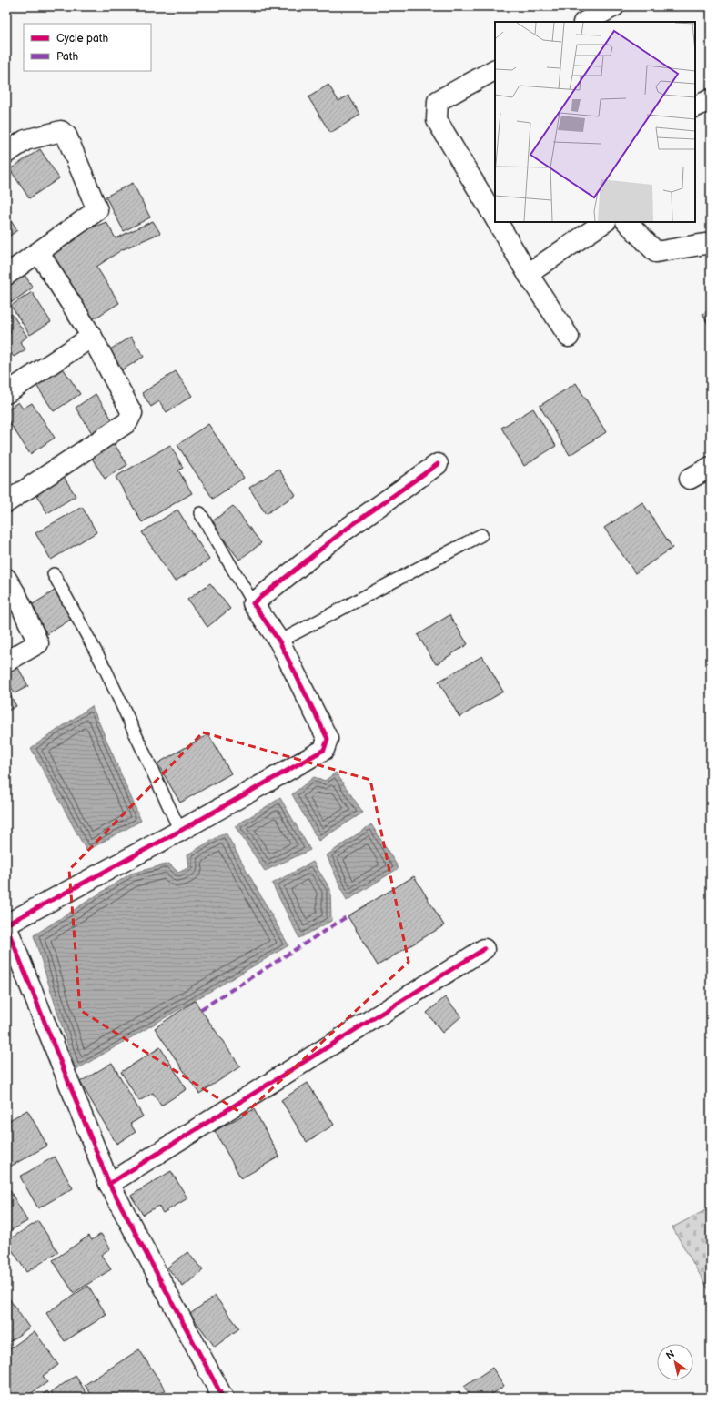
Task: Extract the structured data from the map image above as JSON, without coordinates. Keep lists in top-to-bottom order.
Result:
{
  "legend": ["Cycle path", "Path"],
  "north": "top left"
}
